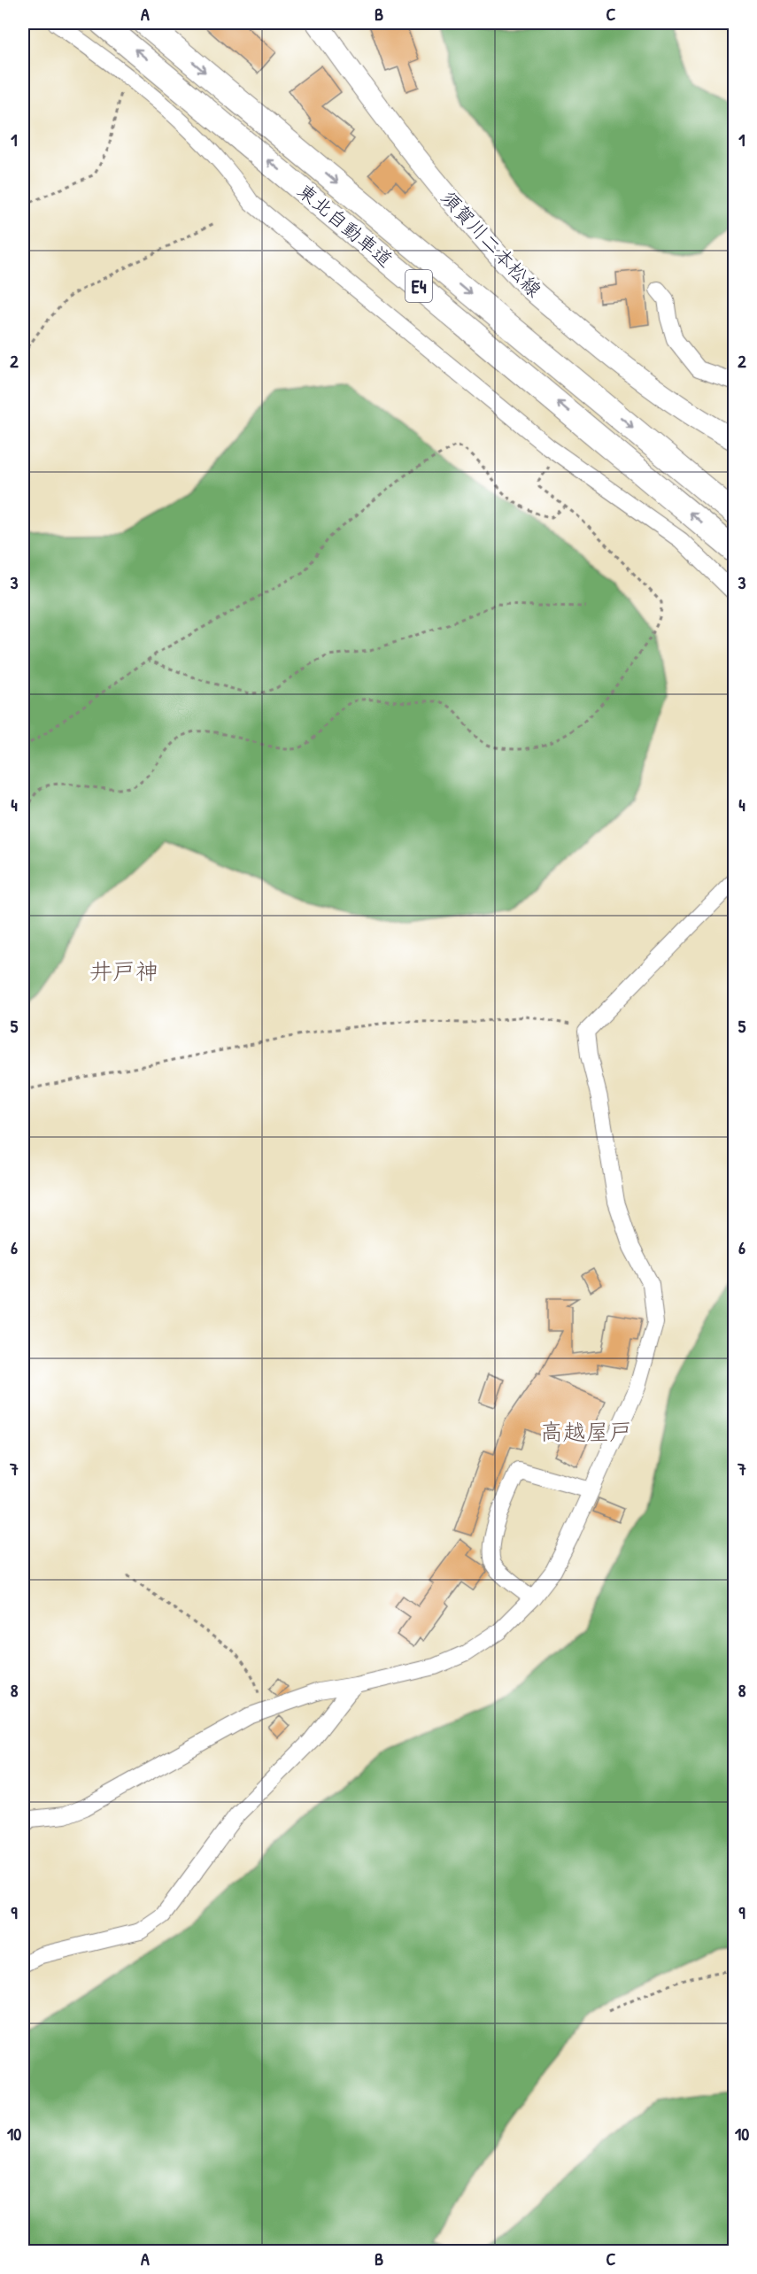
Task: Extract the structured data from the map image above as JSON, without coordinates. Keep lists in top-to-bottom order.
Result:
{
  "streets": {
    "highway": ["東北自動車道", "E4"],
    "main road": ["須賀川二本松線"]
  },
  "districts": ["井戸神", "高越屋戸"],
  "grid": {
    "columns": ["A", "B", "C"],
    "rows": [
      "1",
      "2",
      "3",
      "4",
      "5",
      "6",
      "7",
      "8",
      "9",
      "10"
    ]
  }
}
